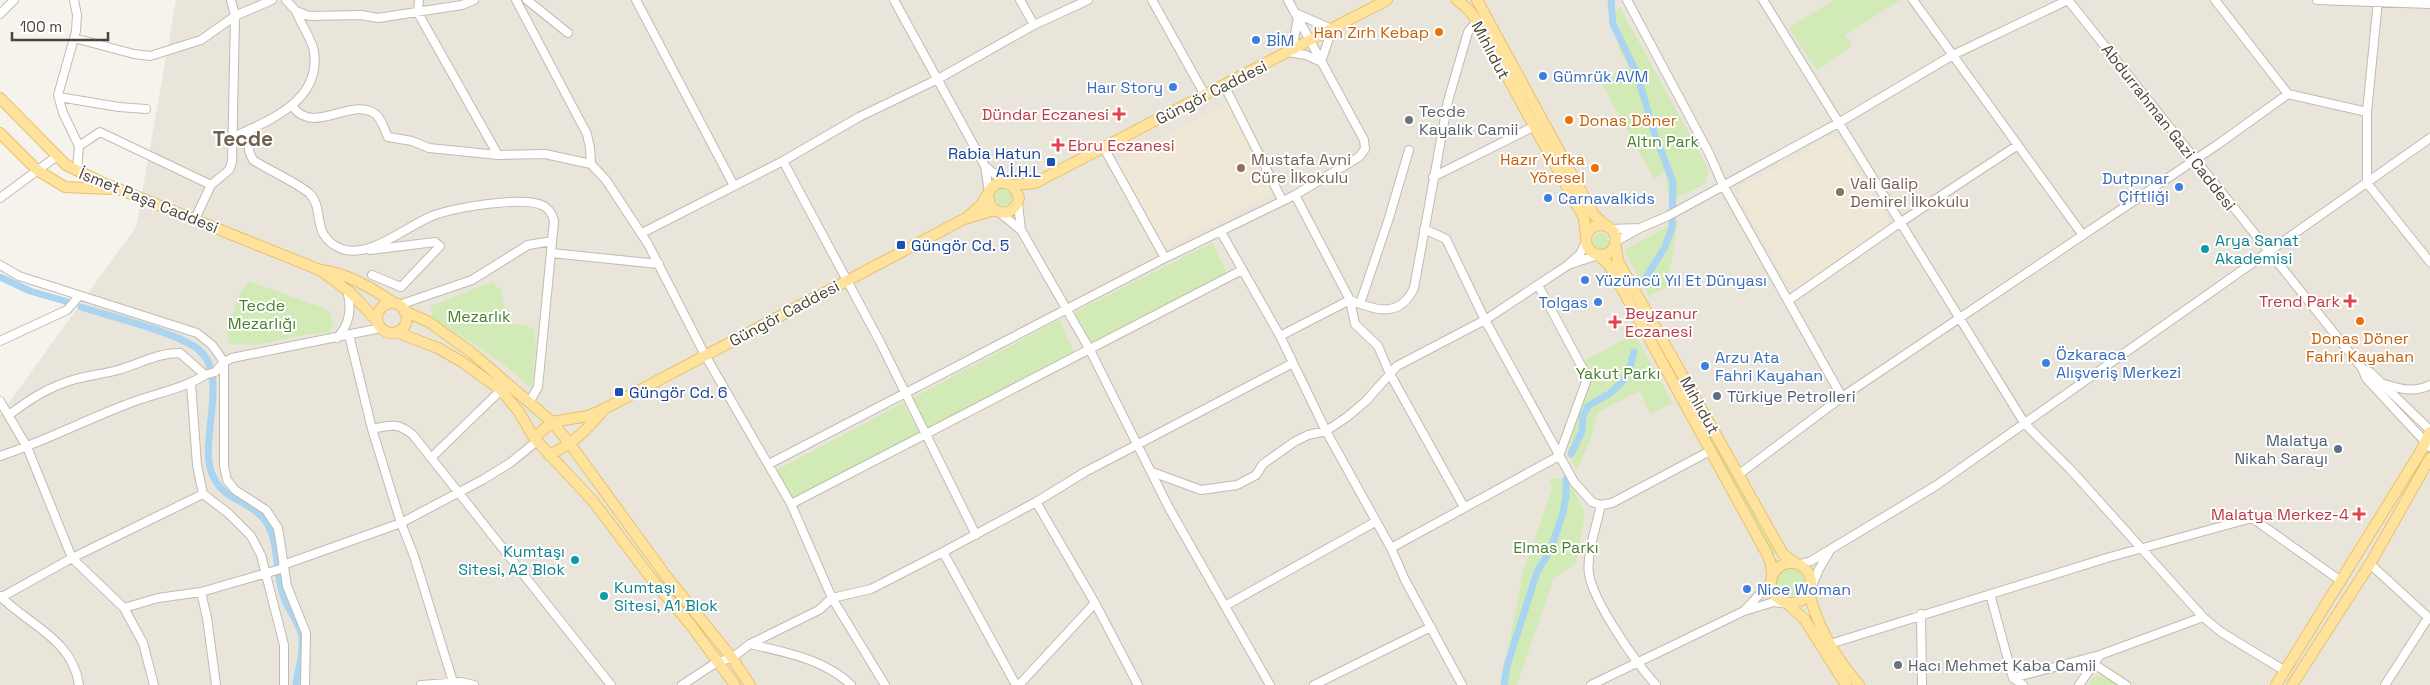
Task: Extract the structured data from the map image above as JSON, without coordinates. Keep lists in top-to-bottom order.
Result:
{
  "streets": {
    "main road": ["Mıhlıdut", "Güngör Caddesi", "İsmet Paşa Caddesi"],
    "street": ["Abdurrahman Gazi Caddesi"]
  },
  "districts": ["Tecde"],
  "parks": [
    "Altın Park",
    "Tecde Mezarlığı",
    "Mezarlık",
    "Yakut Parkı",
    "Elmas Parkı"
  ],
  "places": {
    "other": [
      "Han Zırh Kebap",
      "BİM",
      "Gümrük AVM",
      "Haır Story",
      "Tecde Kayalık Camii",
      "Donas Döner",
      "Mustafa Avni Cüre İlkokulu",
      "Hazır Yufka Yöresel",
      "Dutpınar Çiftliği",
      "Vali Galip Demirel İlkokulu",
      "Carnavalkids",
      "Arya Sanat Akademisi",
      "Yüzüncü Yıl Et Dünyası",
      "Tolgas",
      "Donas Döner Fahri Kayahan",
      "Özkaraca Alışveriş Merkezi",
      "Arzu Ata Fahri Kayahan",
      "Türkiye Petrolleri",
      "Malatya Nikah Sarayı",
      "Kumtaşı Sitesi, A2 Blok",
      "Nice Woman",
      "Kumtaşı Sitesi, A1 Blok",
      "Hacı Mehmet Kaba Camii"
    ],
    "health": [
      "Dündar Eczanesi",
      "Ebru Eczanesi",
      "Trend Park",
      "Beyzanur Eczanesi",
      "Malatya Merkez-4"
    ],
    "transit": ["Rabia Hatun A.İ.H.L", "Güngör Cd. 5", "Güngör Cd. 6"]
  },
  "scale_bar": "100 m"
}
